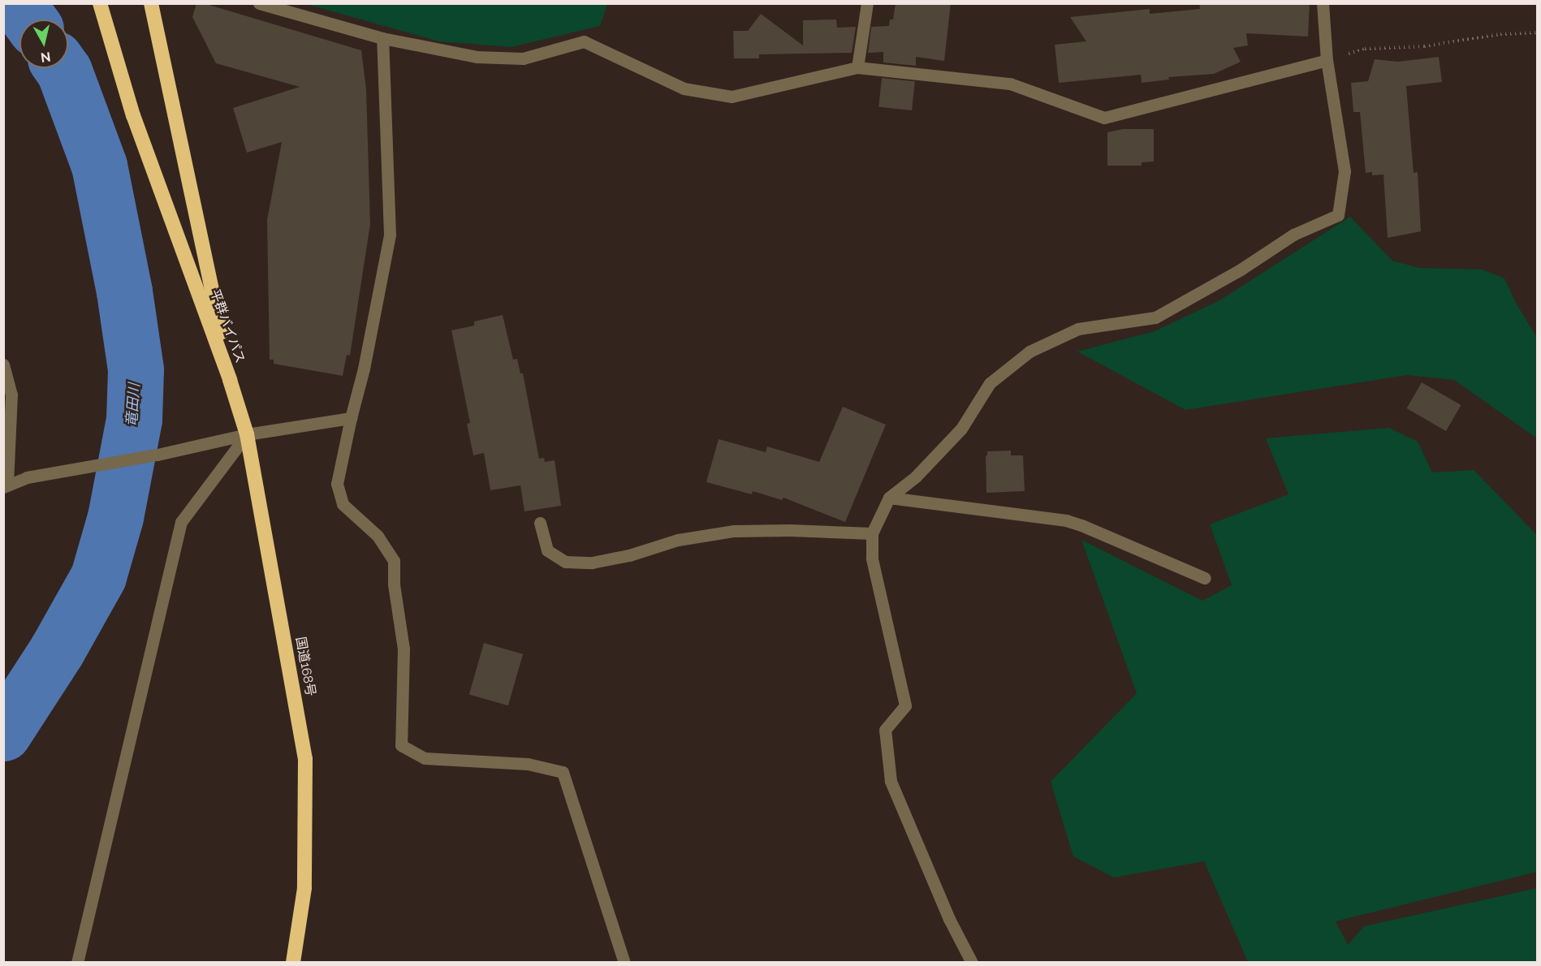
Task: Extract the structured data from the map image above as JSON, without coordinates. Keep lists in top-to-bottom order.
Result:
{
  "streets": {
    "highway": ["平群バイパス", "国道168号"]
  },
  "crossings": [
    ["平群バイパス", "国道168号"]
  ],
  "water": ["竜田川"],
  "north": "bottom"
}
